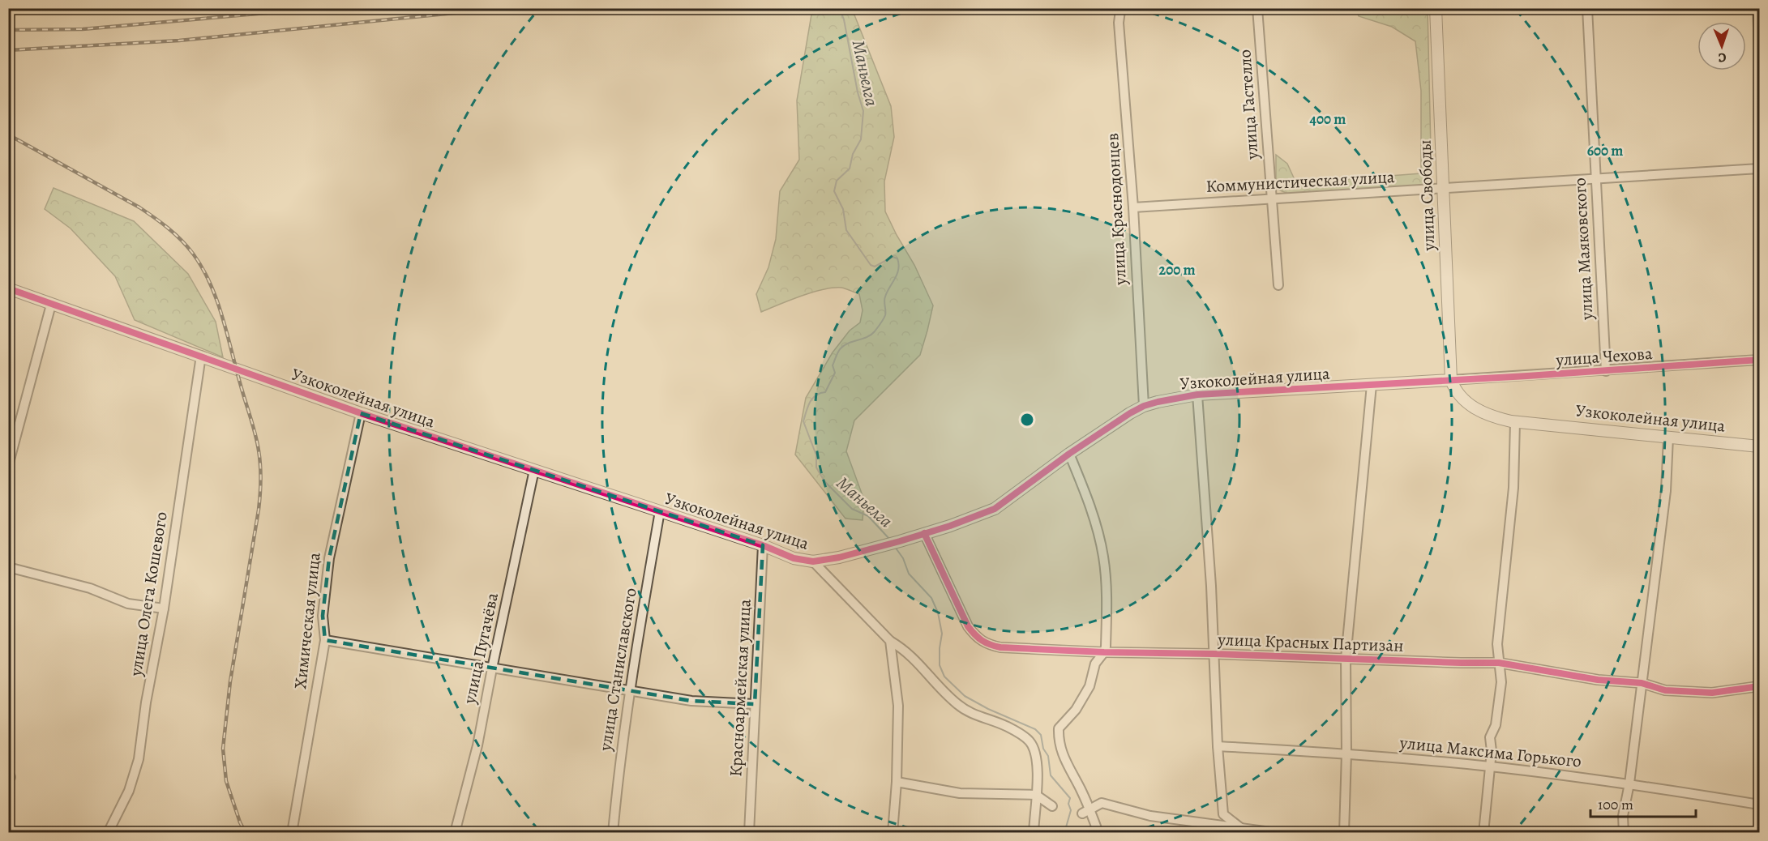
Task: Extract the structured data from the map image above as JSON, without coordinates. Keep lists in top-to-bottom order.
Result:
{
  "streets": {
    "street": [
      "улица Гастелло",
      "Коммунистическая улица",
      "улица Свободы",
      "улица Краснодонцев",
      "улица Маяковского",
      "улица Чехова",
      "Узкоколейная улица",
      "улица Олега Кошевого",
      "Химическая улица",
      "улица Красных Партизан",
      "улица Пугачёва",
      "улица Станиславского",
      "Красноармейская улица",
      "улица Максима Горького"
    ]
  },
  "crossings": [
    ["улица Гастелло", "Коммунистическая улица"],
    ["Коммунистическая улица", "улица Свободы"],
    ["Коммунистическая улица", "улица Краснодонцев"],
    ["Коммунистическая улица", "улица Маяковского"],
    ["улица Свободы", "улица Чехова"],
    ["улица Свободы", "Узкоколейная улица"],
    ["улица Краснодонцев", "Узкоколейная улица"],
    ["улица Маяковского", "улица Чехова"],
    ["улица Чехова", "Узкоколейная улица"],
    ["Узкоколейная улица", "улица Олега Кошевого"],
    ["Узкоколейная улица", "Химическая улица"],
    ["Узкоколейная улица", "улица Красных Партизан"],
    ["Узкоколейная улица", "улица Пугачёва"],
    ["Узкоколейная улица", "улица Станиславского"],
    ["Узкоколейная улица", "Красноармейская улица"]
  ],
  "water": ["Маньелга"],
  "scale_bar": "100 m",
  "north": "bottom",
  "rings": ["400 m", "600 m", "200 m"]
}
